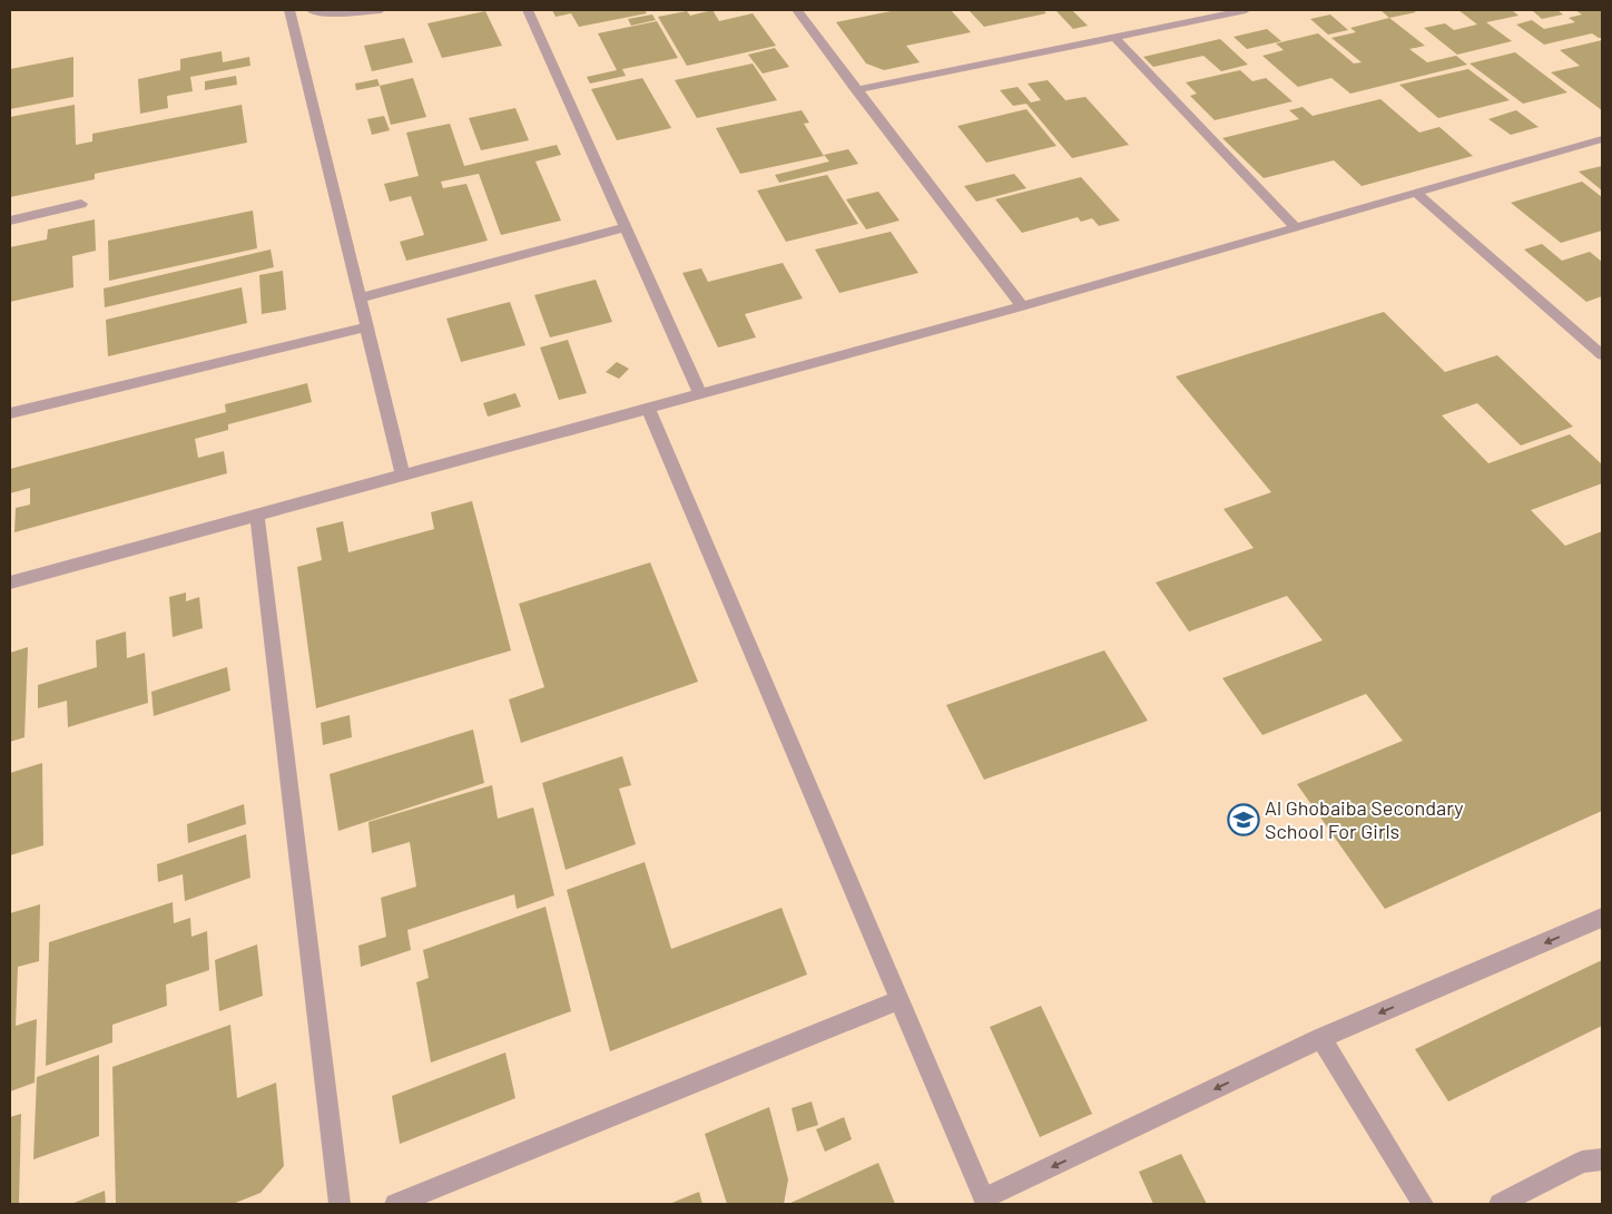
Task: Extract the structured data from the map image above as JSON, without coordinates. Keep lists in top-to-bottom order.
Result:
{
  "places": {
    "school or university": ["Al Ghobaiba Secondary School For Girls"]
  }
}
